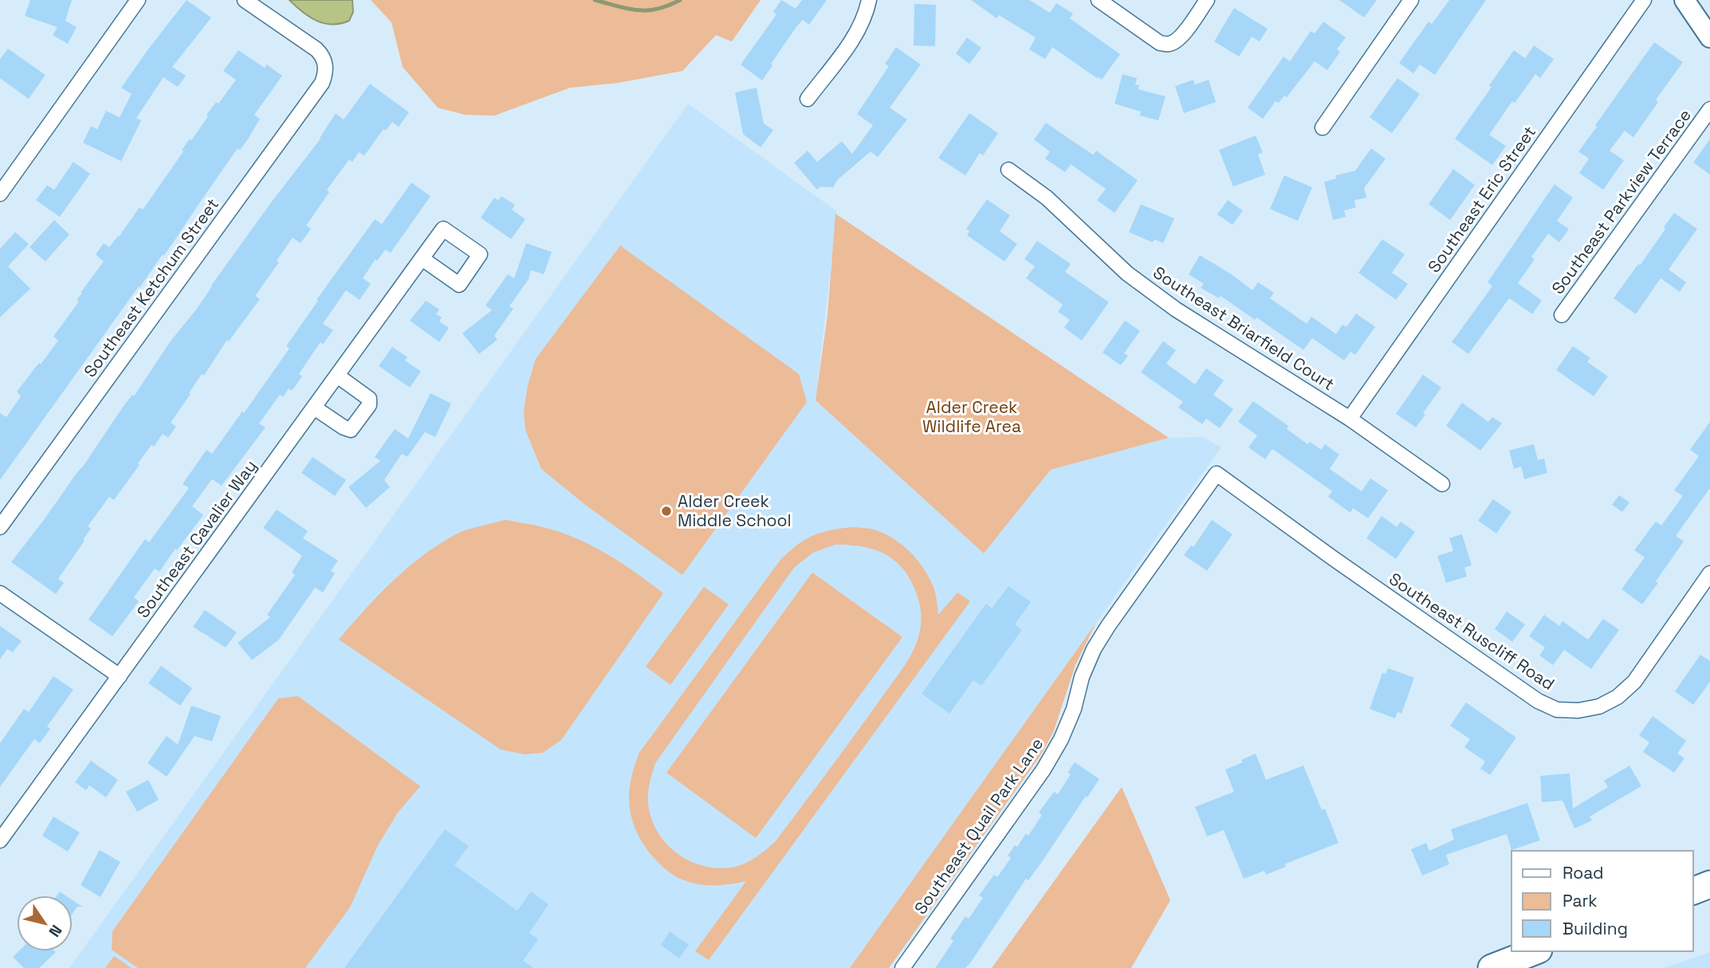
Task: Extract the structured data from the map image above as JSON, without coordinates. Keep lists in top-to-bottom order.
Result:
{
  "streets": {
    "street": [
      "Southeast Eric Street",
      "Southeast Parkview Terrace",
      "Southeast Ketchum Street",
      "Southeast Briarfield Court",
      "Southeast Cavalier Way",
      "Southeast Ruscliff Road",
      "Southeast Quail Park Lane"
    ]
  },
  "crossings": [
    ["Southeast Eric Street", "Southeast Briarfield Court"],
    ["Southeast Ruscliff Road", "Southeast Quail Park Lane"]
  ],
  "parks": ["Alder Creek Wildlife Area"],
  "places": ["Alder Creek Middle School"],
  "legend": ["Road", "Park", "Building"],
  "north": "bottom right"
}
